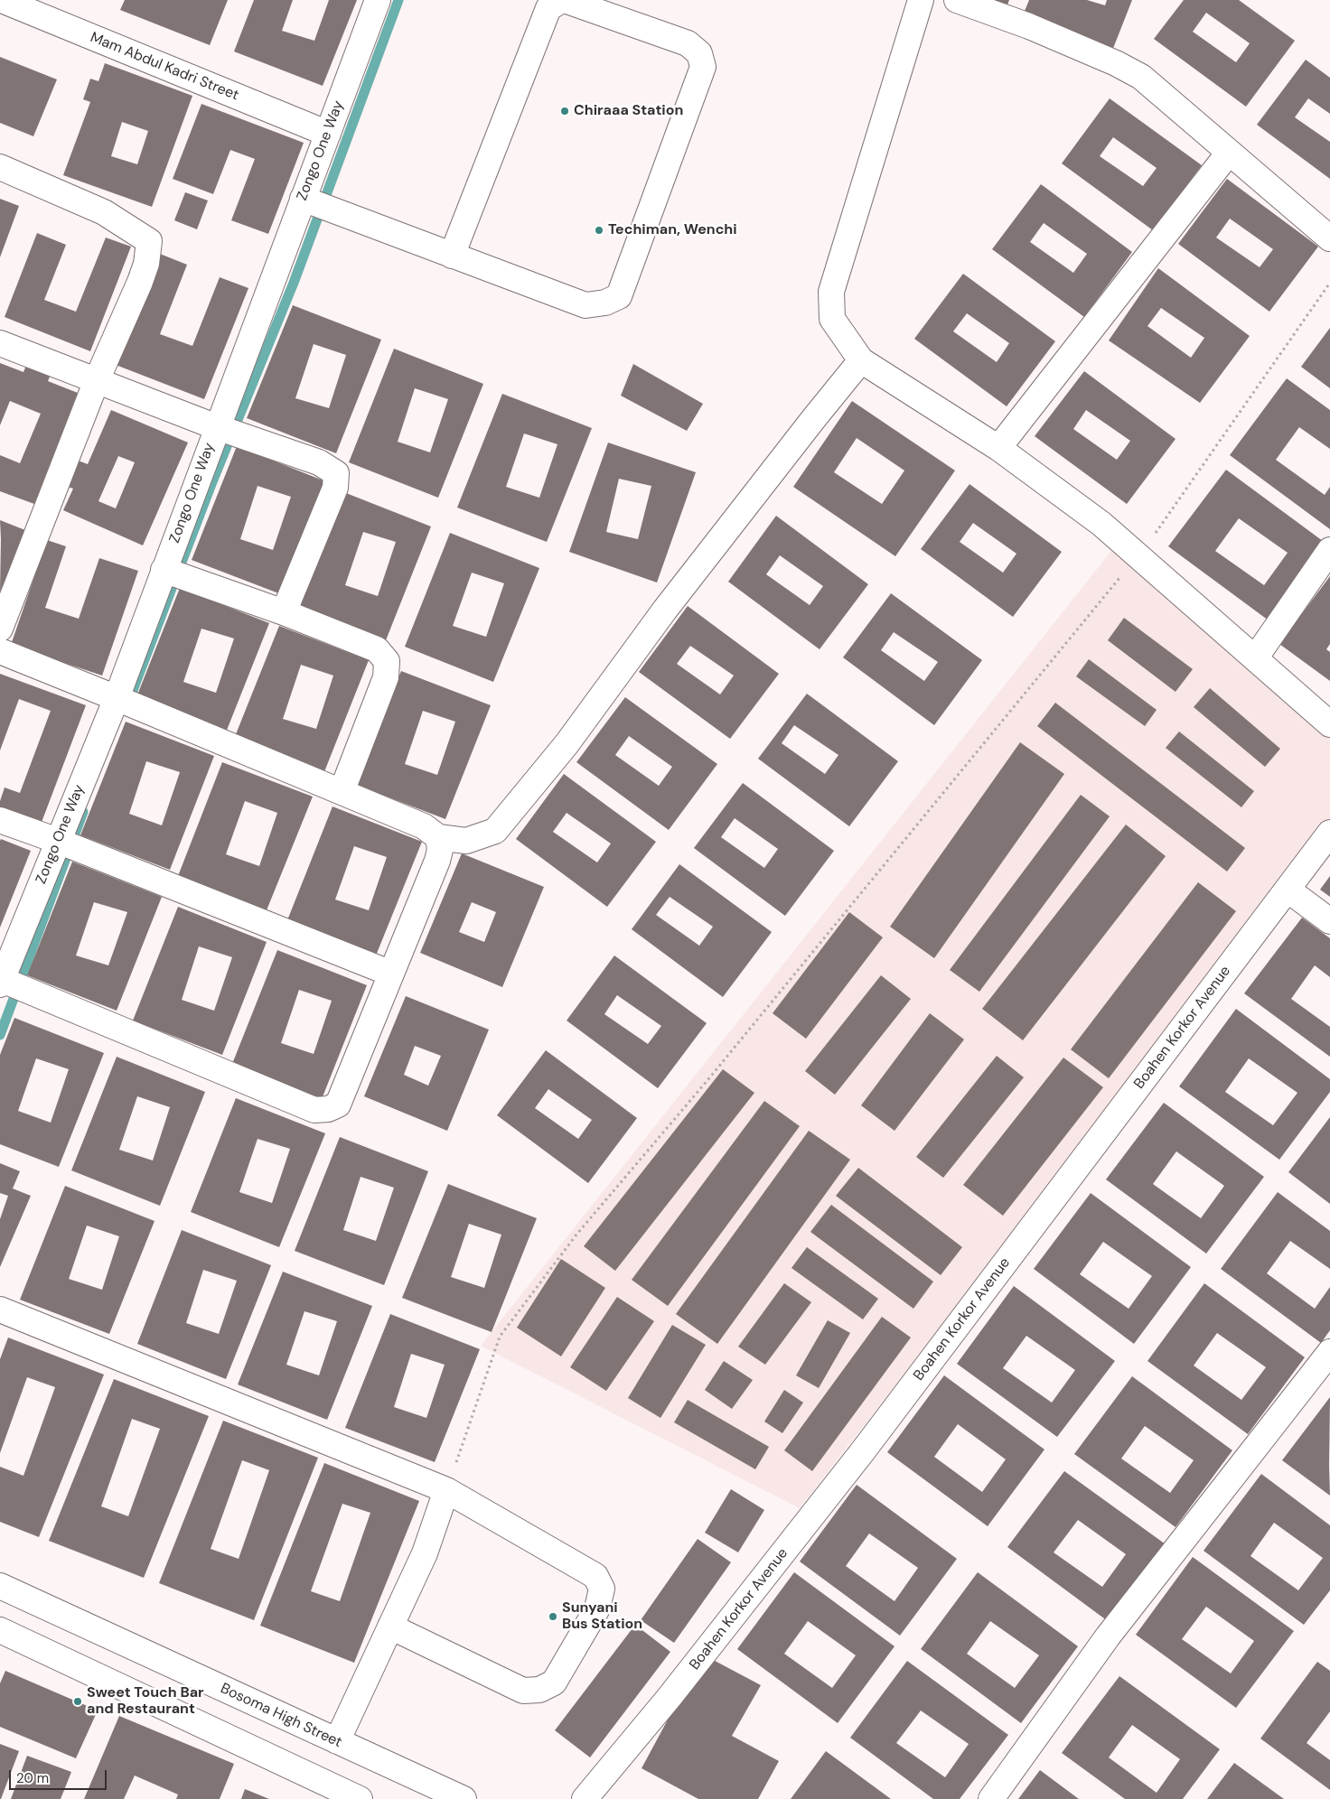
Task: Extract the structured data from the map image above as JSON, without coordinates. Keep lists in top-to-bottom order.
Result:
{
  "streets": {
    "street": [
      "Mam Abdul Kadri Street",
      "Zongo One Way",
      "Boahen Korkor Avenue",
      "Bosoma High Street"
    ]
  },
  "crossings": [
    ["Mam Abdul Kadri Street", "Zongo One Way"]
  ],
  "places": [
    "Chiraaa Station",
    "Techiman, Wenchi",
    "Sunyani Bus Station",
    "Sweet Touch Bar and Restaurant"
  ],
  "scale_bar": "20 m"
}
